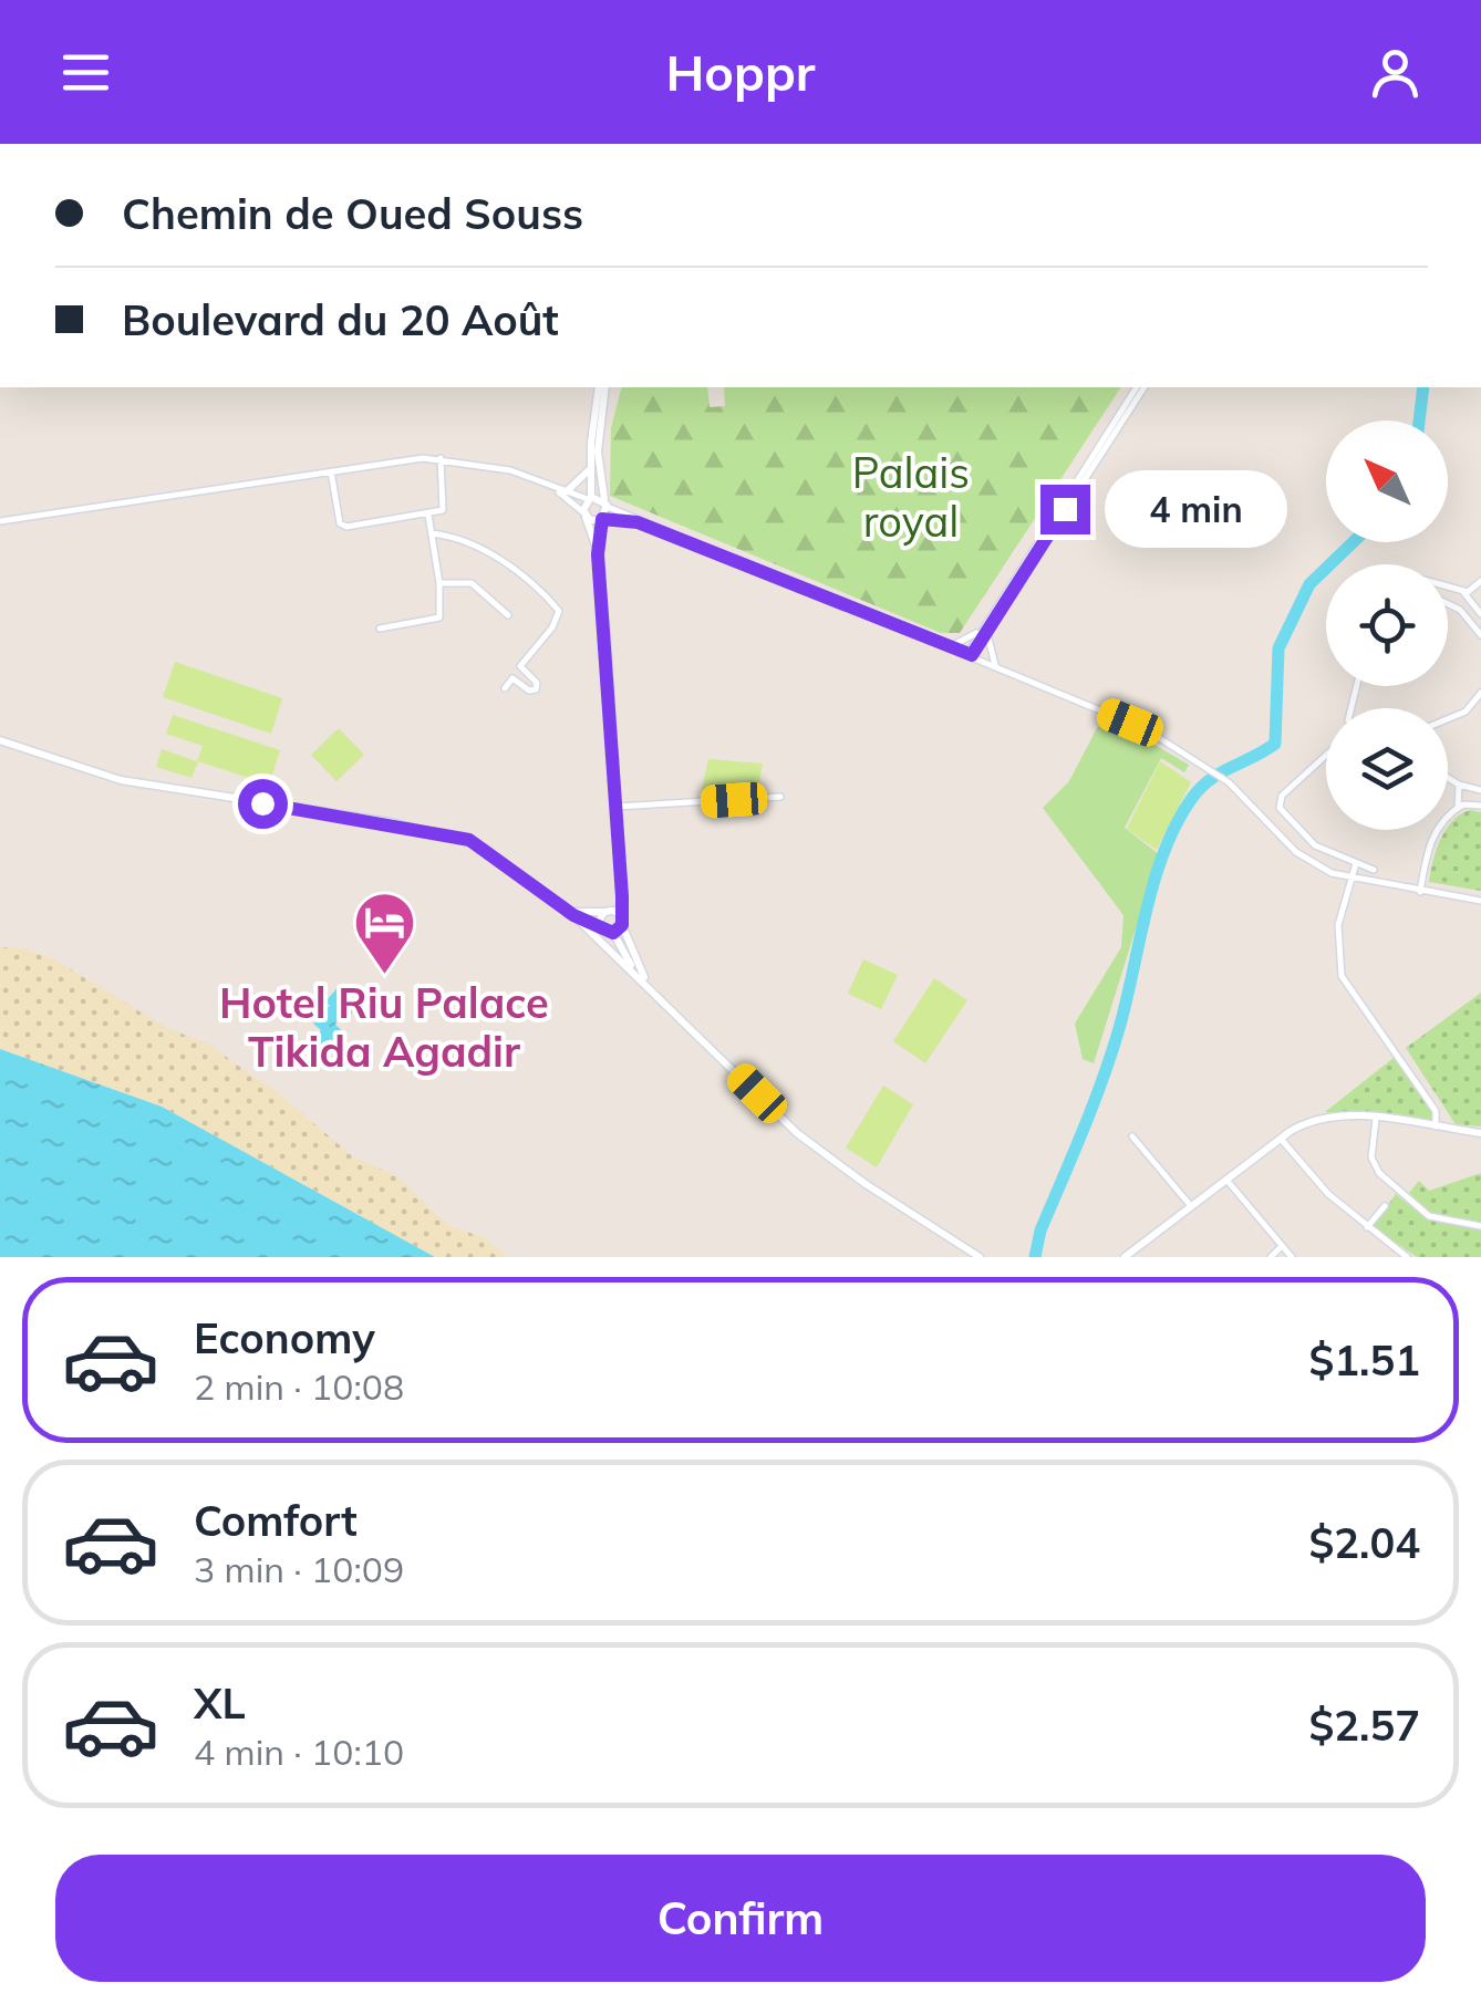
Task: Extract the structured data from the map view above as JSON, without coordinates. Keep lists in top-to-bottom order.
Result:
{
  "parks": ["Palais royal"],
  "places": {
    "hotel": ["Hotel Riu Palace Tikida Agadir"]
  },
  "north": "top left",
  "page": {
    "header": "Hoppr",
    "banner": ["Chemin de Oued Souss", "Boulevard du 20 Août"],
    "bubble": "4 min",
    "list": [
      {
        "name": "Economy",
        "note": "2 min · 10:08",
        "value": "$1.51"
      },
      {
        "name": "Comfort",
        "note": "3 min · 10:09",
        "value": "$2.04"
      },
      {
        "name": "XL",
        "note": "4 min · 10:10",
        "value": "$2.57"
      }
    ],
    "buttons": "Confirm"
  }
}
